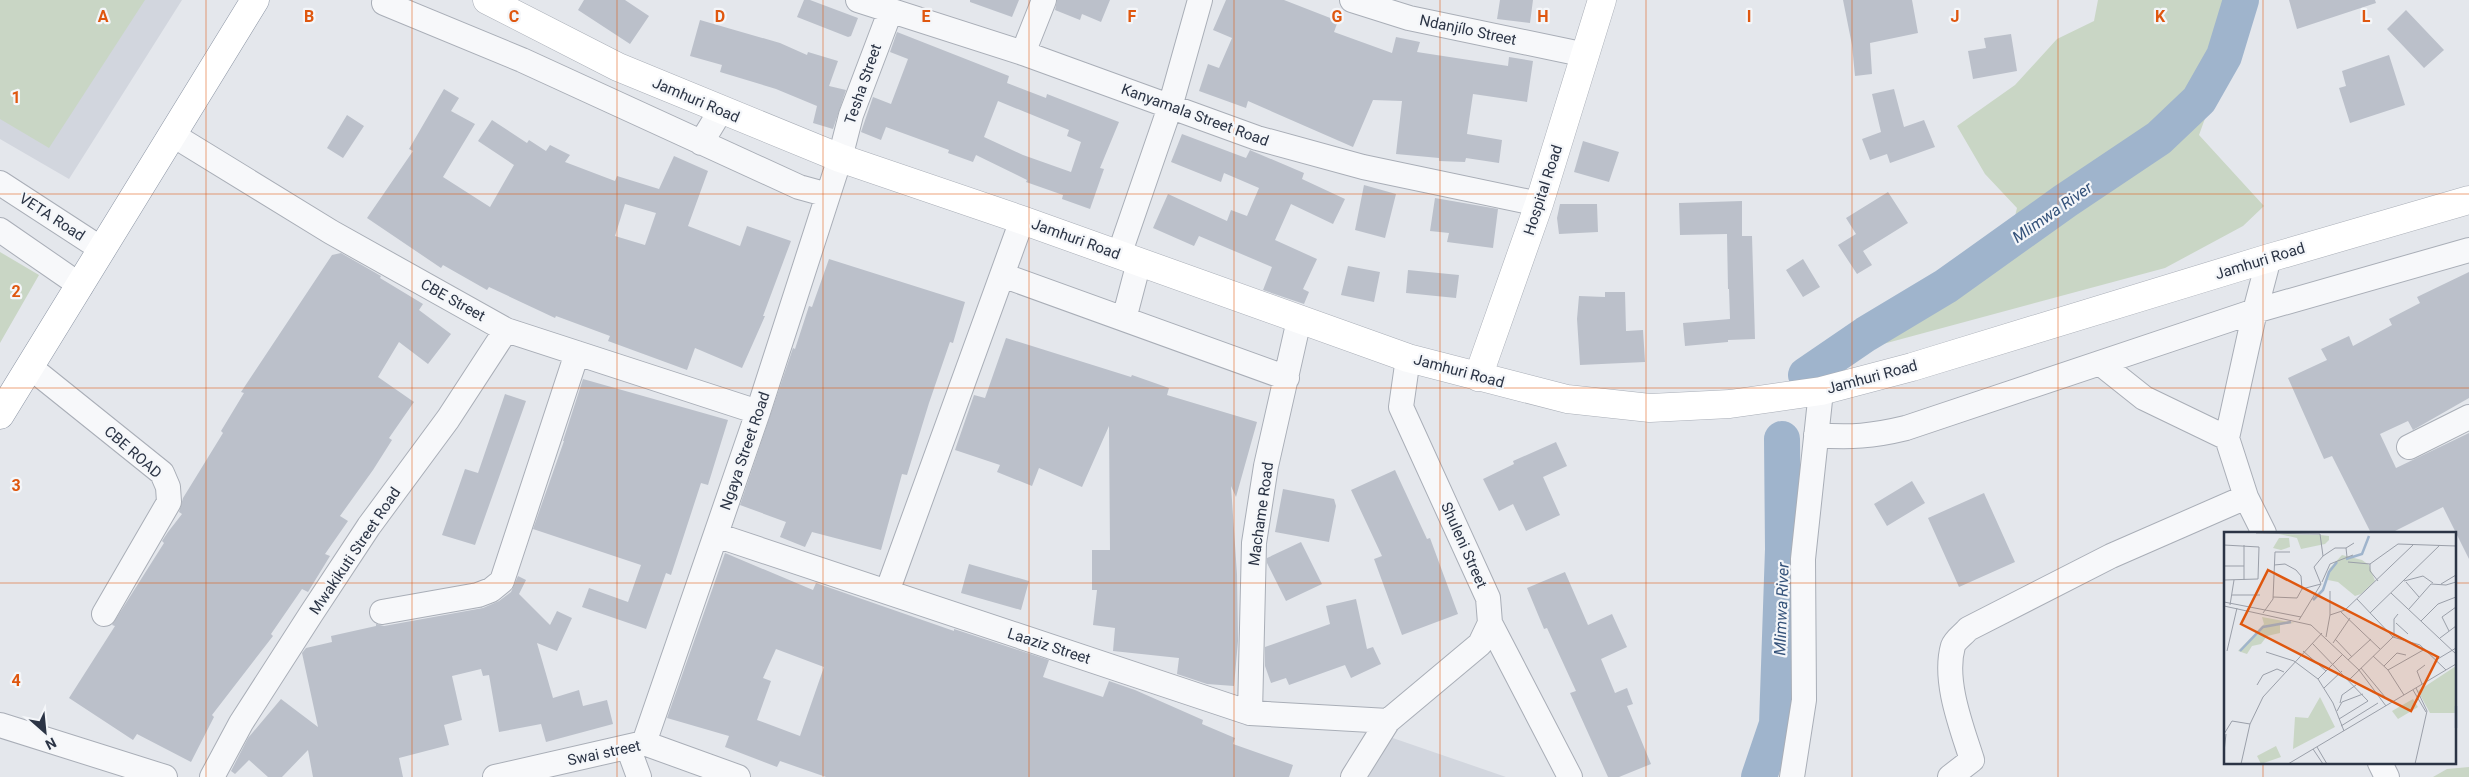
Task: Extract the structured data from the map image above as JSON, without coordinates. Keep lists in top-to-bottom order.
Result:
{
  "streets": {
    "main road": ["Jamhuri Road", "Hospital Road"],
    "street": [
      "Ndanjílo Street",
      "Tesha Street",
      "Kanyamala Street Road",
      "VETA Road",
      "CBE Street",
      "Ngaya Street Road",
      "CBE ROAD",
      "Machame Road",
      "Shuleni Street",
      "Mwakikuti Street Road",
      "Laaziz Street",
      "Swai street"
    ]
  },
  "crossings": [
    ["Ndanjílo Street", "Hospital Road"],
    ["Tesha Street", "Jamhuri Road"],
    ["Tesha Street", "Kanyamala Street Road"],
    ["Tesha Street", "Ngaya Street Road"],
    ["Jamhuri Road", "Hospital Road"],
    ["Jamhuri Road", "Ngaya Street Road"],
    ["Jamhuri Road", "Machame Road"],
    ["Jamhuri Road", "Shuleni Street"],
    ["Kanyamala Street Road", "Hospital Road"],
    ["CBE Street", "Ngaya Street Road"],
    ["CBE Street", "Mwakikuti Street Road"],
    ["Ngaya Street Road", "Laaziz Street"],
    ["Ngaya Street Road", "Swai street"],
    ["Machame Road", "Laaziz Street"]
  ],
  "water": ["Mlimwa River"],
  "north": "bottom right",
  "grid": {
    "columns": [
      "A",
      "B",
      "C",
      "D",
      "E",
      "F",
      "G",
      "H",
      "I",
      "J",
      "K",
      "L"
    ],
    "rows": [
      "1",
      "2",
      "3",
      "4"
    ]
  }
}
